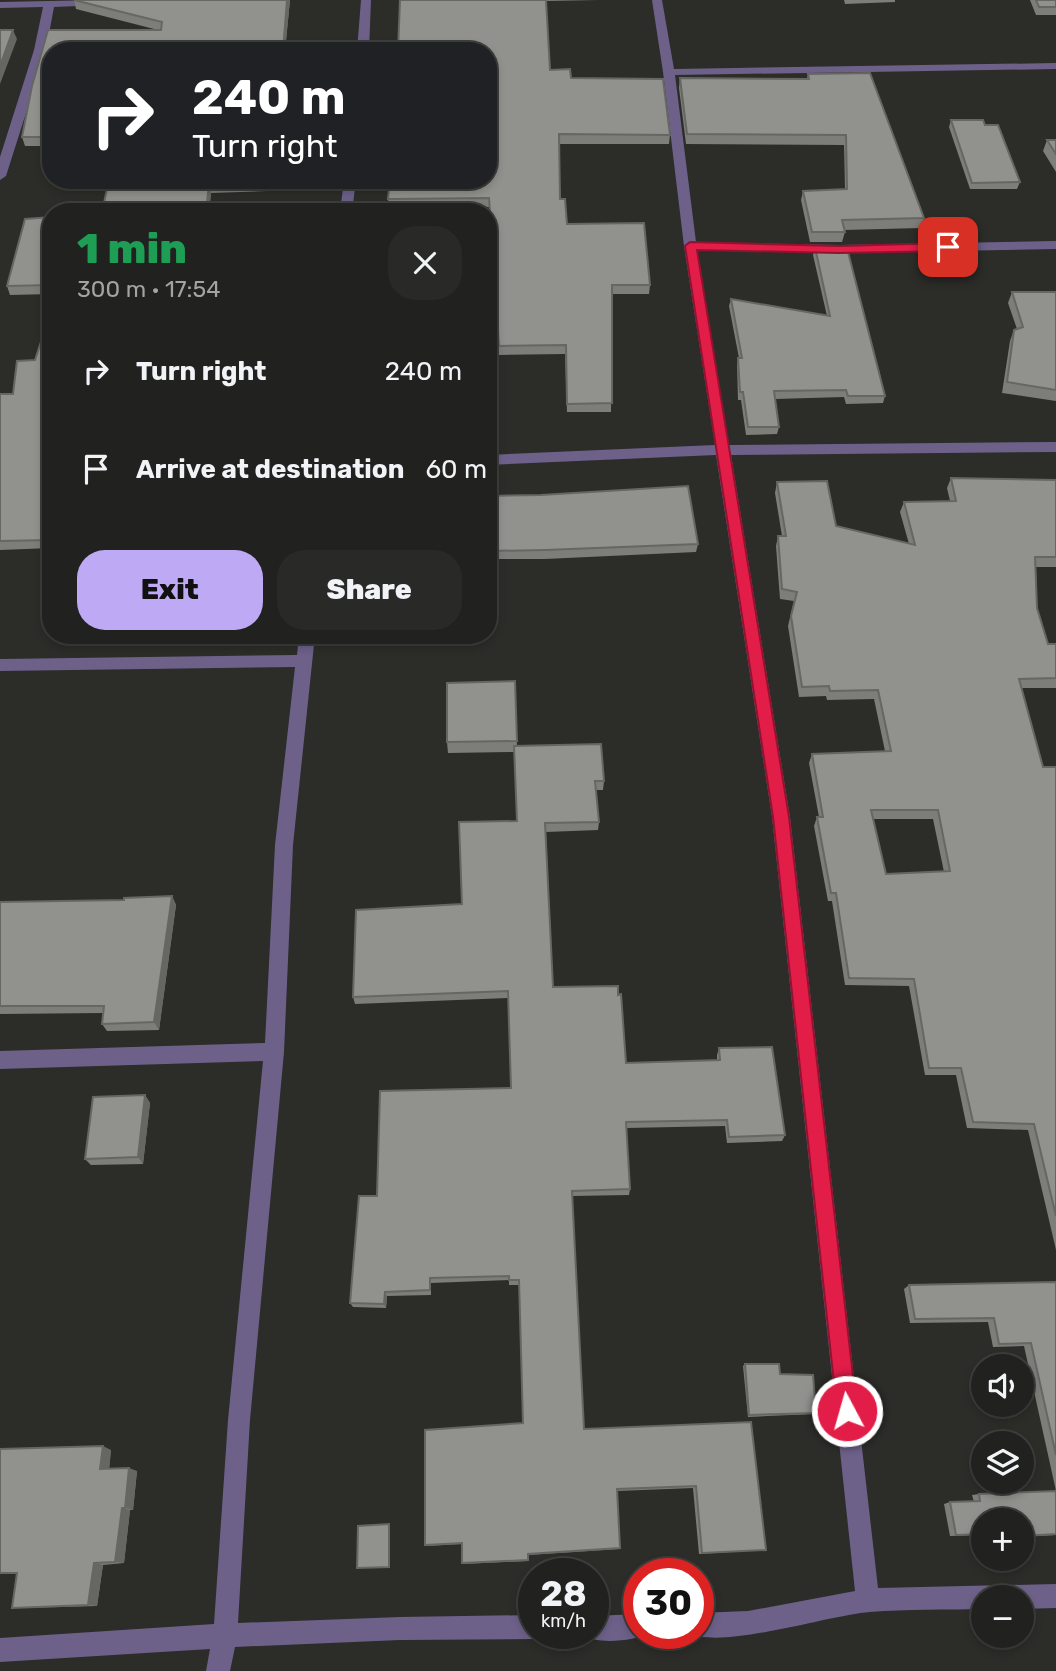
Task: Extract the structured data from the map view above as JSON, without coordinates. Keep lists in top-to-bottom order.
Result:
{
  "page": {
    "turn": ["240 m", "Turn right"],
    "heading": ["1 min", "300 m · 17:54"],
    "list": [
      {
        "name": "Turn right",
        "value": "240 m"
      },
      {
        "name": "Arrive at destination",
        "value": "60 m"
      }
    ],
    "buttons": ["Exit", "Share"],
    "map_buttons": ["+", "−"],
    "speed": "28 km/h",
    "limit": "30"
  }
}
